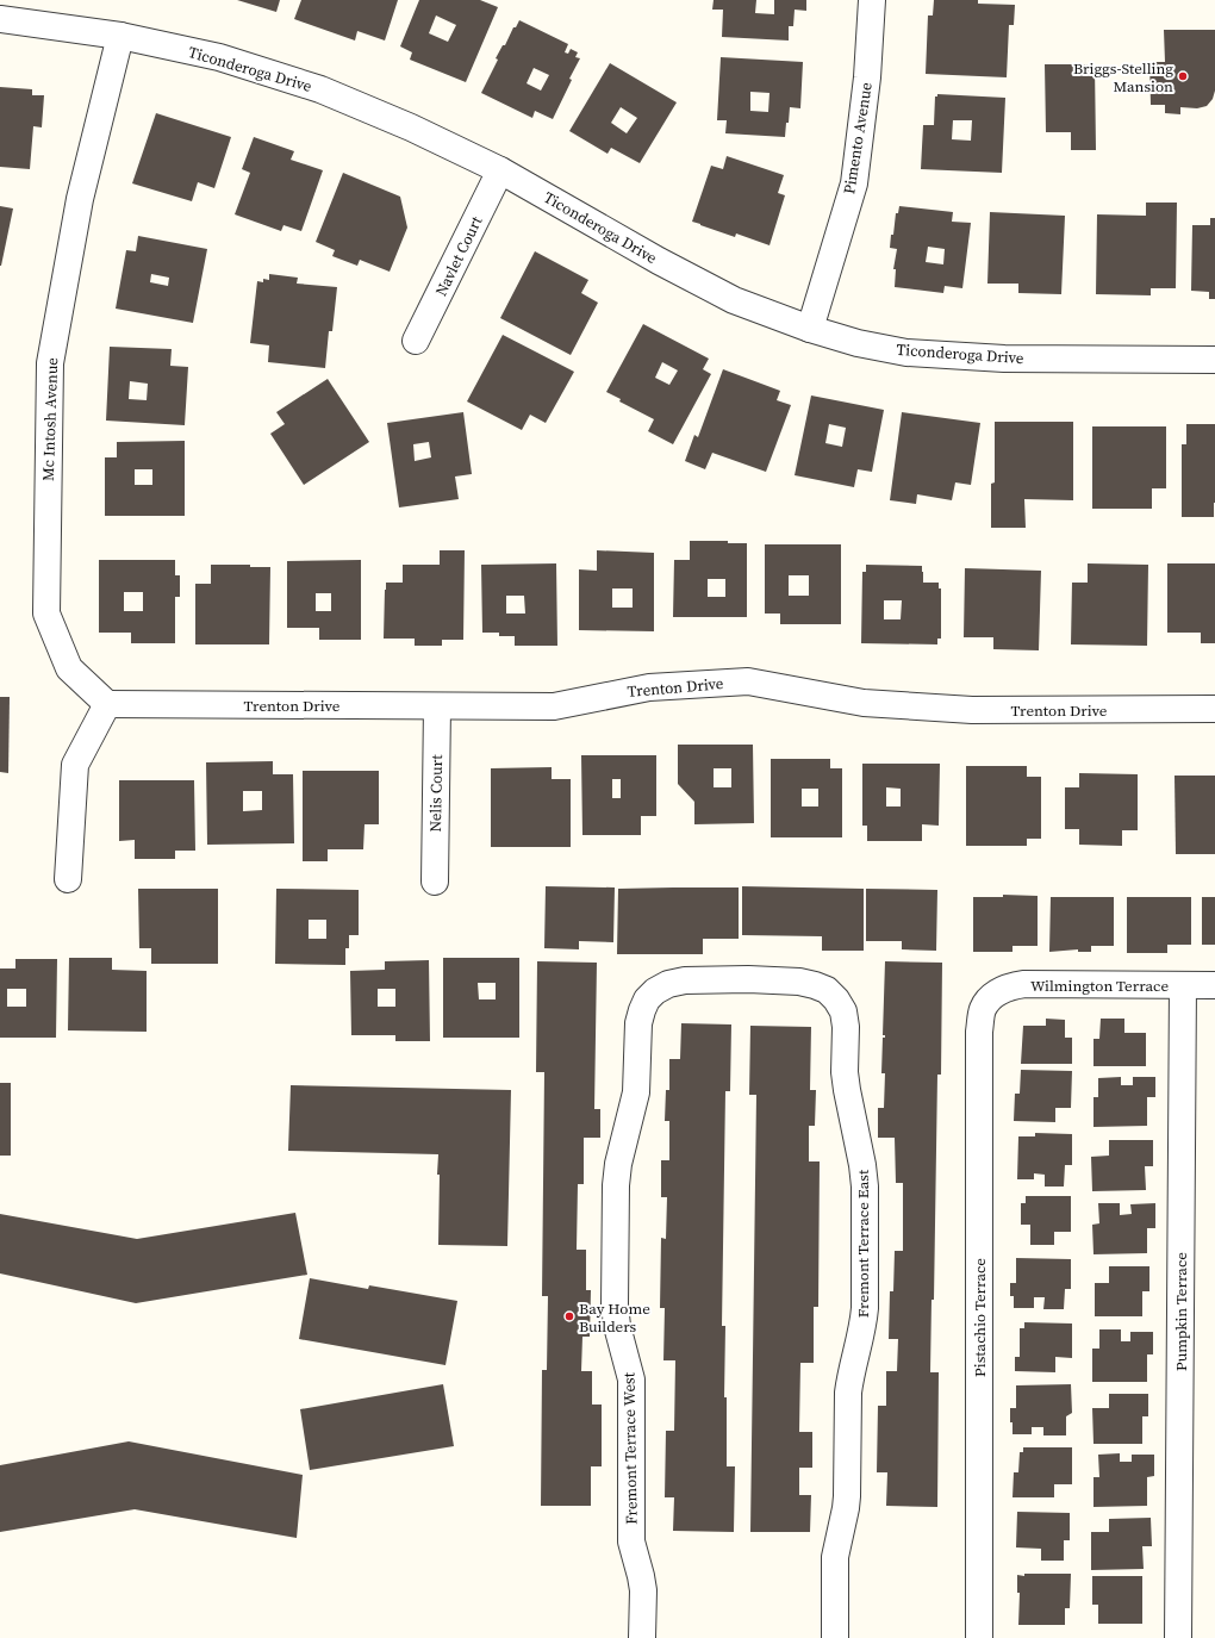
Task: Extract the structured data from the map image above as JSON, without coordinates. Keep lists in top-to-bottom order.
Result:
{
  "streets": {
    "street": [
      "Ticonderoga Drive",
      "Pimento Avenue",
      "Navlet Court",
      "Mc Intosh Avenue",
      "Trenton Drive",
      "Nelis Court",
      "Wilmington Terrace",
      "Fremont Terrace East",
      "Pumpkin Terrace",
      "Pistachio Terrace",
      "Fremont Terrace West"
    ]
  },
  "crossings": [
    ["Ticonderoga Drive", "Pimento Avenue"],
    ["Ticonderoga Drive", "Navlet Court"],
    ["Ticonderoga Drive", "Mc Intosh Avenue"],
    ["Mc Intosh Avenue", "Trenton Drive"],
    ["Trenton Drive", "Nelis Court"],
    ["Wilmington Terrace", "Pumpkin Terrace"],
    ["Wilmington Terrace", "Pistachio Terrace"],
    ["Fremont Terrace East", "Fremont Terrace West"]
  ],
  "places": ["Briggs-Stelling Mansion", "Bay Home Builders"]
}
